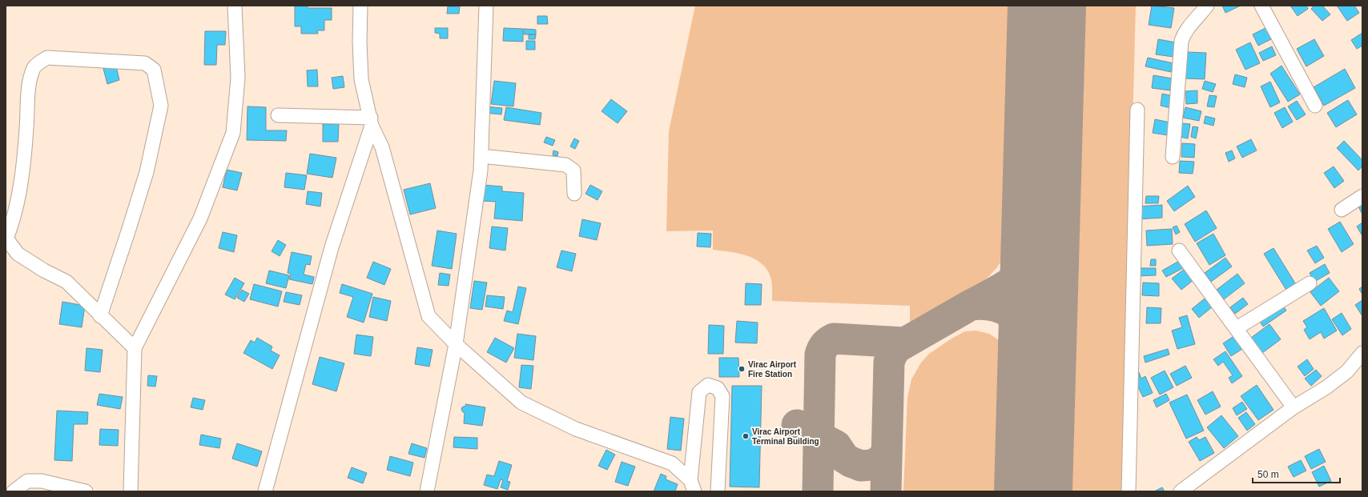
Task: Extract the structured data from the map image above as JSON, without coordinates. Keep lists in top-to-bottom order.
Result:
{
  "places": ["Virac Airport Fire Station", "Virac Airport Terminal Building"],
  "scale_bar": "50 m"
}
